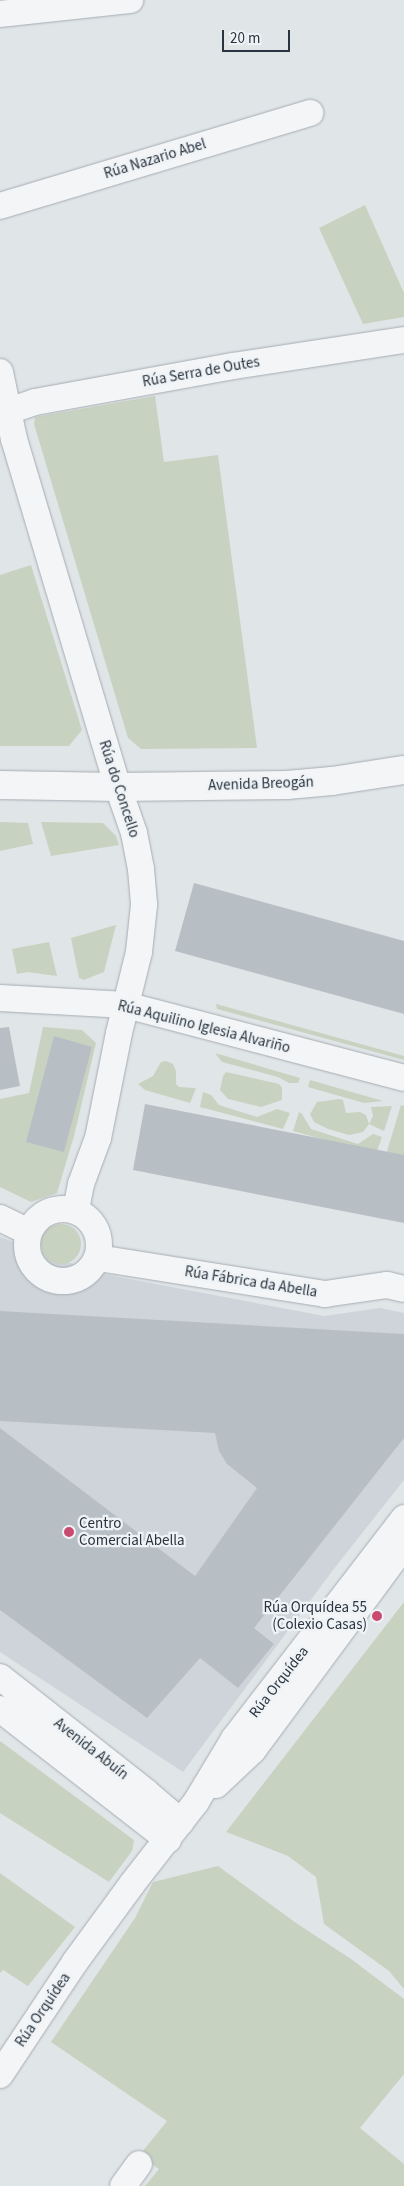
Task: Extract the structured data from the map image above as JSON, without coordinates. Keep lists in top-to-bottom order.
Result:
{
  "streets": {
    "street": [
      "Rúa Nazario Abel",
      "Rúa Serra de Outes",
      "Avenida Breogán",
      "Rúa do Concello",
      "Rúa Aquilino Iglesia Alvariño",
      "Rúa Fábrica da Abella",
      "Rúa Orquídea",
      "Avenida Abuín"
    ]
  },
  "crossings": [
    ["Rúa Serra de Outes", "Rúa do Concello"],
    ["Avenida Breogán", "Rúa do Concello"],
    ["Rúa do Concello", "Rúa Aquilino Iglesia Alvariño"],
    ["Rúa do Concello", "Rúa Fábrica da Abella"],
    ["Rúa Orquídea", "Avenida Abuín"]
  ],
  "places": ["Centro Comercial Abella", "Rúa Orquídea 55 (Colexio Casas)"],
  "scale_bar": "20 m"
}
